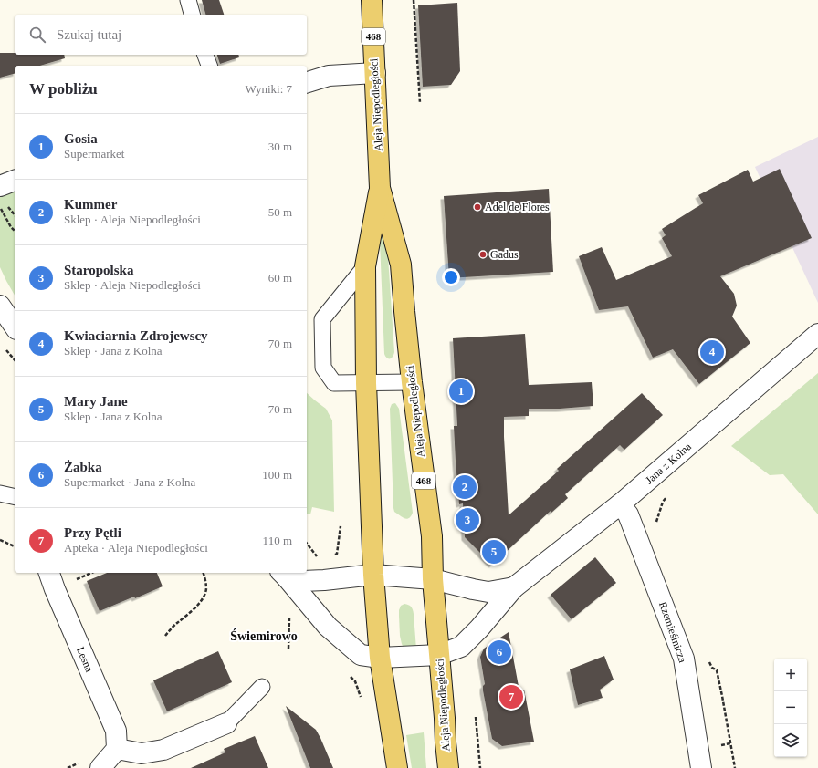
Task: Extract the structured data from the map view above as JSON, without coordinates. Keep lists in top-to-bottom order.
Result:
{
  "streets": {
    "main road": ["468", "Aleja Niepodległości"],
    "street": ["Jana z Kolna", "Rzemieślnicza", "Leśna"]
  },
  "crossings": [
    ["Aleja Niepodległości", "Jana z Kolna"],
    ["Jana z Kolna", "Rzemieślnicza"]
  ],
  "districts": ["Świemirowo"],
  "places": ["Adel de Flores", "Gadus"],
  "page": {
    "search": "Szukaj tutaj",
    "heading": ["W pobliżu", "Wyniki: 7"],
    "list": [
      {
        "mark": "1",
        "name": "Gosia",
        "note": "Supermarket",
        "value": "30 m"
      },
      {
        "mark": "2",
        "name": "Kummer",
        "note": "Sklep · Aleja Niepodległości",
        "value": "50 m"
      },
      {
        "mark": "3",
        "name": "Staropolska",
        "note": "Sklep · Aleja Niepodległości",
        "value": "60 m"
      },
      {
        "mark": "4",
        "name": "Kwiaciarnia Zdrojewscy",
        "note": "Sklep · Jana z Kolna",
        "value": "70 m"
      },
      {
        "mark": "5",
        "name": "Mary Jane",
        "note": "Sklep · Jana z Kolna",
        "value": "70 m"
      },
      {
        "mark": "6",
        "name": "Żabka",
        "note": "Supermarket · Jana z Kolna",
        "value": "100 m"
      },
      {
        "mark": "7",
        "name": "Przy Pętli",
        "note": "Apteka · Aleja Niepodległości",
        "value": "110 m"
      }
    ],
    "pins": [
      "4",
      "1",
      "2",
      "3",
      "5",
      "6",
      "7"
    ],
    "map_buttons": ["+", "−"]
  }
}
